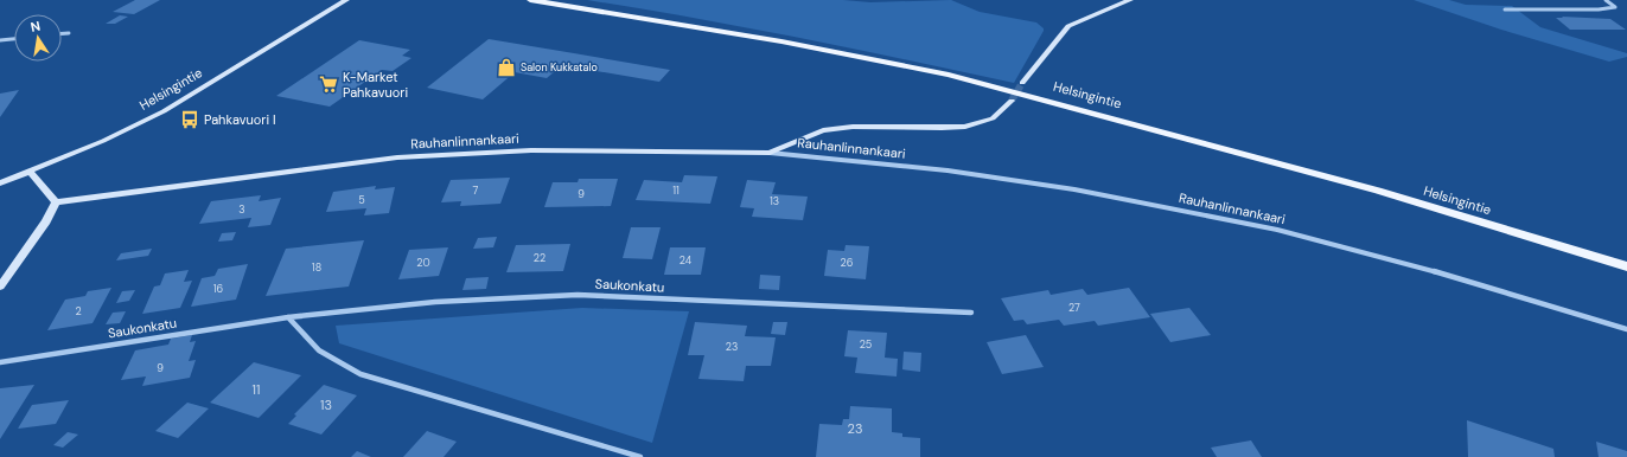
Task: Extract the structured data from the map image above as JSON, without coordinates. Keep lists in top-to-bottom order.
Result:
{
  "streets": {
    "main road": ["Helsingintie"],
    "street": ["Rauhanlinnankaari", "Saukonkatu"]
  },
  "places": {
    "shop": ["Salon Kukkatalo"],
    "supermarket": ["K-Market Pahkavuori"],
    "bus stop": ["Pahkavuori I"]
  },
  "house_numbers": [
    "7",
    "11",
    "9",
    "5",
    "13",
    "3",
    "22",
    "24",
    "20",
    "26",
    "18",
    "16",
    "27",
    "2",
    "25",
    "23",
    "9",
    "11",
    "13",
    "23"
  ],
  "north": "top"
}
